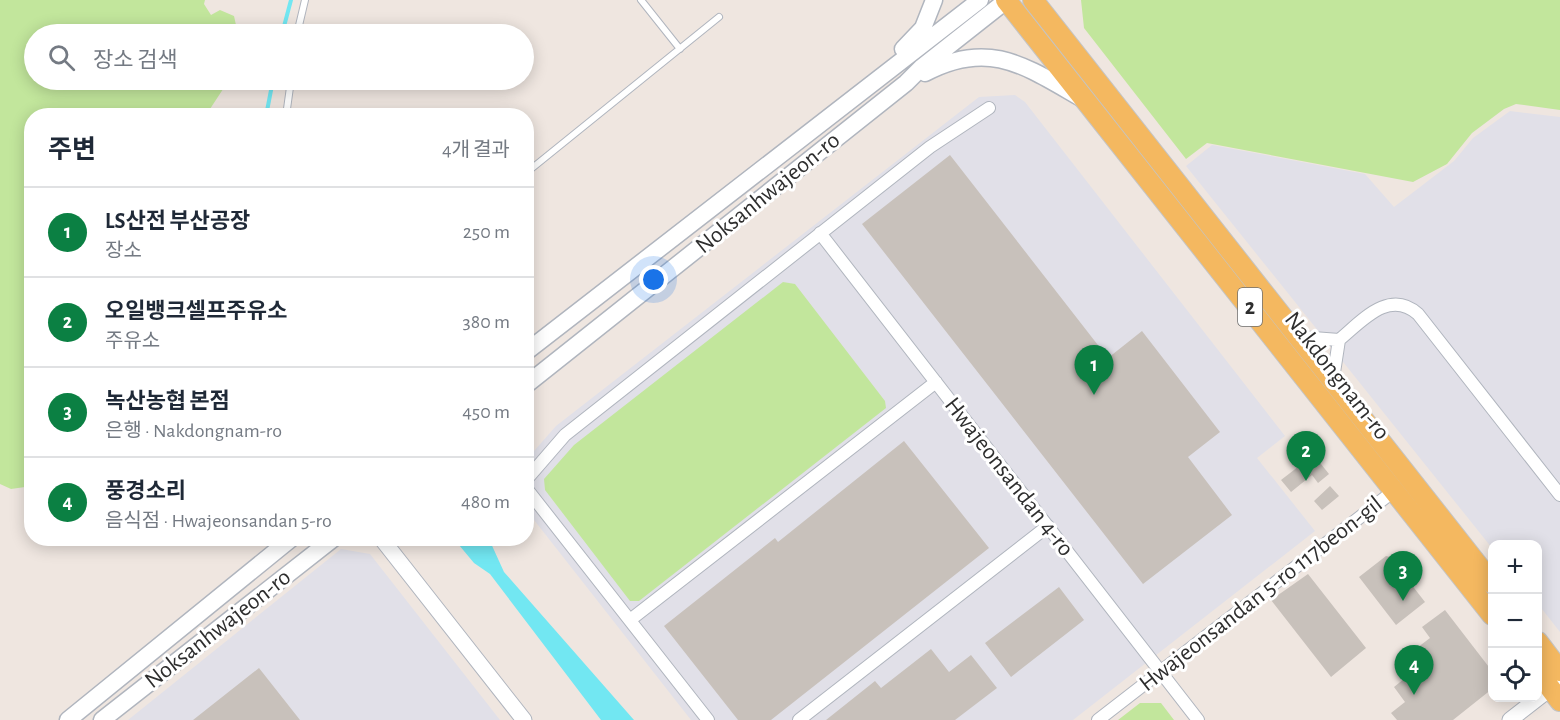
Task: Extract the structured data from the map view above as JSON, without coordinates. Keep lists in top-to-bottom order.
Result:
{
  "streets": {
    "main road": ["Noksanhwajeon-ro", "2", "Nakdongnam-ro"],
    "street": ["Hwajeonsandan 4-ro", "Hwajeonsandan 5-ro 117beon-gil"]
  },
  "crossings": [
    ["Noksanhwajeon-ro", "Nakdongnam-ro"],
    ["Nakdongnam-ro", "Hwajeonsandan 5-ro 117beon-gil"],
    ["Hwajeonsandan 4-ro", "Hwajeonsandan 5-ro 117beon-gil"]
  ],
  "page": {
    "search": "장소 검색",
    "heading": ["주변", "4개 결과"],
    "list": [
      {
        "mark": "1",
        "name": "LS산전 부산공장",
        "note": "장소",
        "value": "250 m"
      },
      {
        "mark": "2",
        "name": "오일뱅크셀프주유소",
        "note": "주유소",
        "value": "380 m"
      },
      {
        "mark": "3",
        "name": "녹산농협 본점",
        "note": "은행 · Nakdongnam-ro",
        "value": "450 m"
      },
      {
        "mark": "4",
        "name": "풍경소리",
        "note": "음식점 · Hwajeonsandan 5-ro",
        "value": "480 m"
      }
    ],
    "pins": [
      "1",
      "2",
      "3",
      "4"
    ],
    "map_buttons": ["+", "−"]
  }
}
